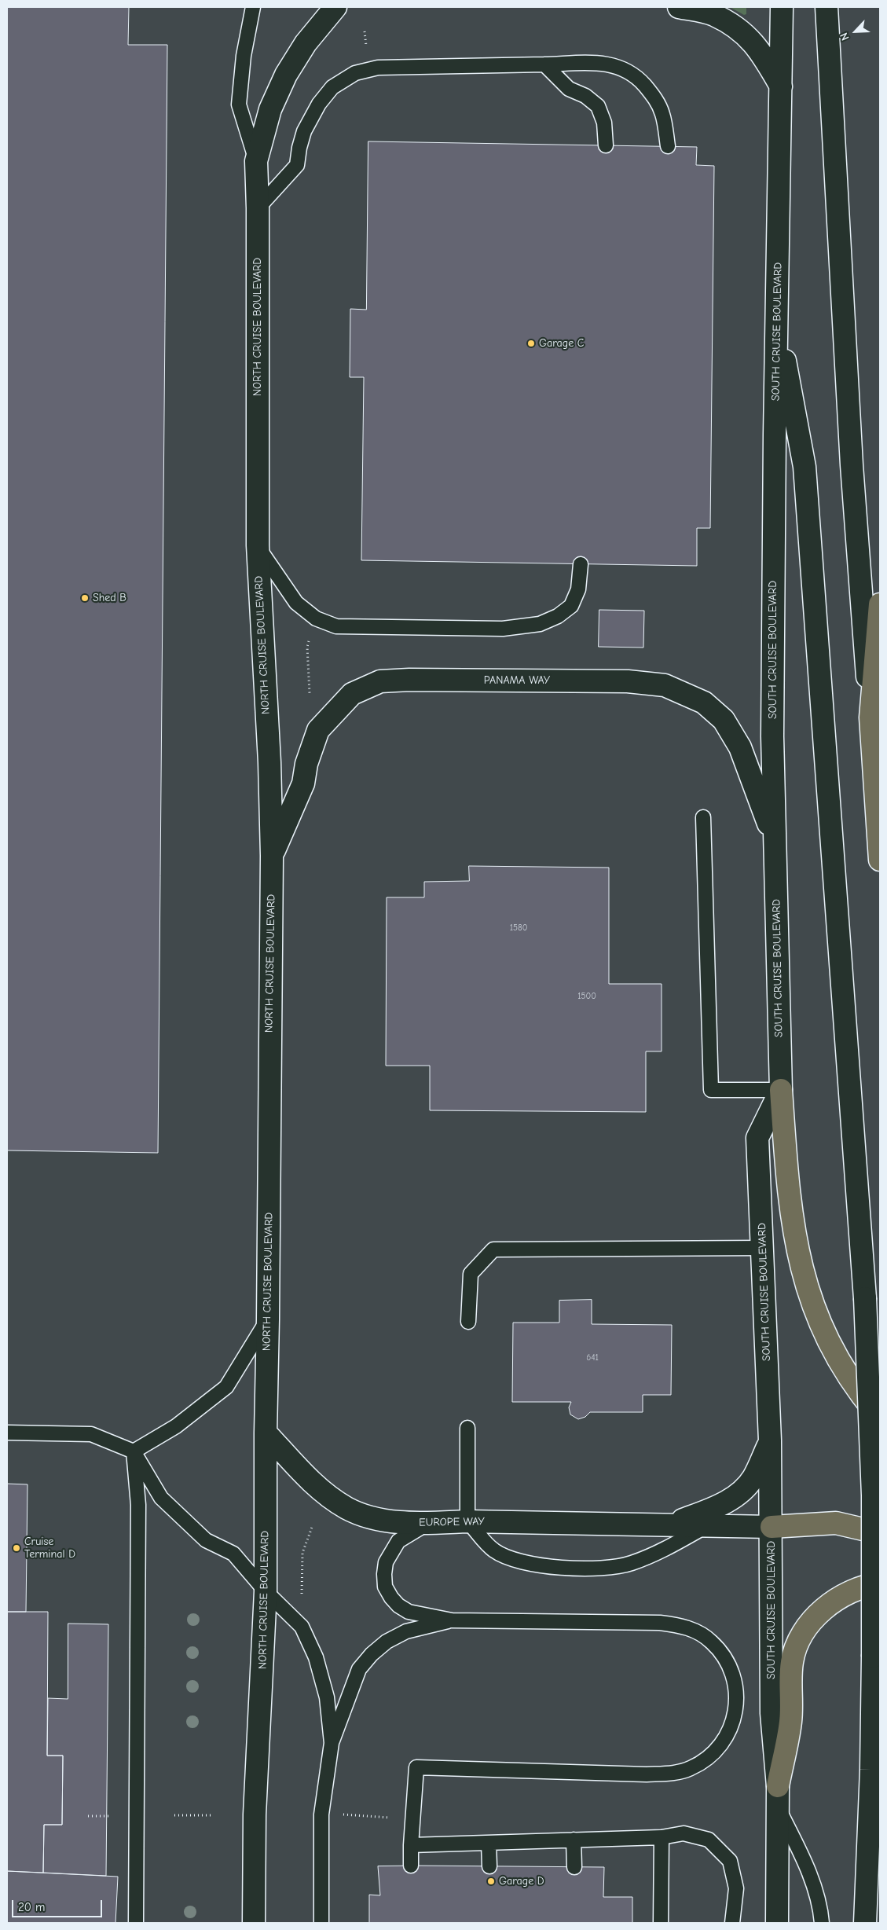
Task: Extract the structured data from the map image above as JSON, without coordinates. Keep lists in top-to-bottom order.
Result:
{
  "streets": {
    "street": [
      "NORTH CRUISE BOULEVARD",
      "SOUTH CRUISE BOULEVARD",
      "PANAMA WAY",
      "EUROPE WAY"
    ]
  },
  "crossings": [
    ["NORTH CRUISE BOULEVARD", "PANAMA WAY"],
    ["NORTH CRUISE BOULEVARD", "EUROPE WAY"],
    ["SOUTH CRUISE BOULEVARD", "PANAMA WAY"],
    ["SOUTH CRUISE BOULEVARD", "EUROPE WAY"]
  ],
  "places": [
    "Garage C",
    "Shed B",
    "Cruise Terminal D",
    "Garage D"
  ],
  "house_numbers": ["1580", "1500", "641"],
  "scale_bar": "20 m",
  "north": "bottom left"
}
